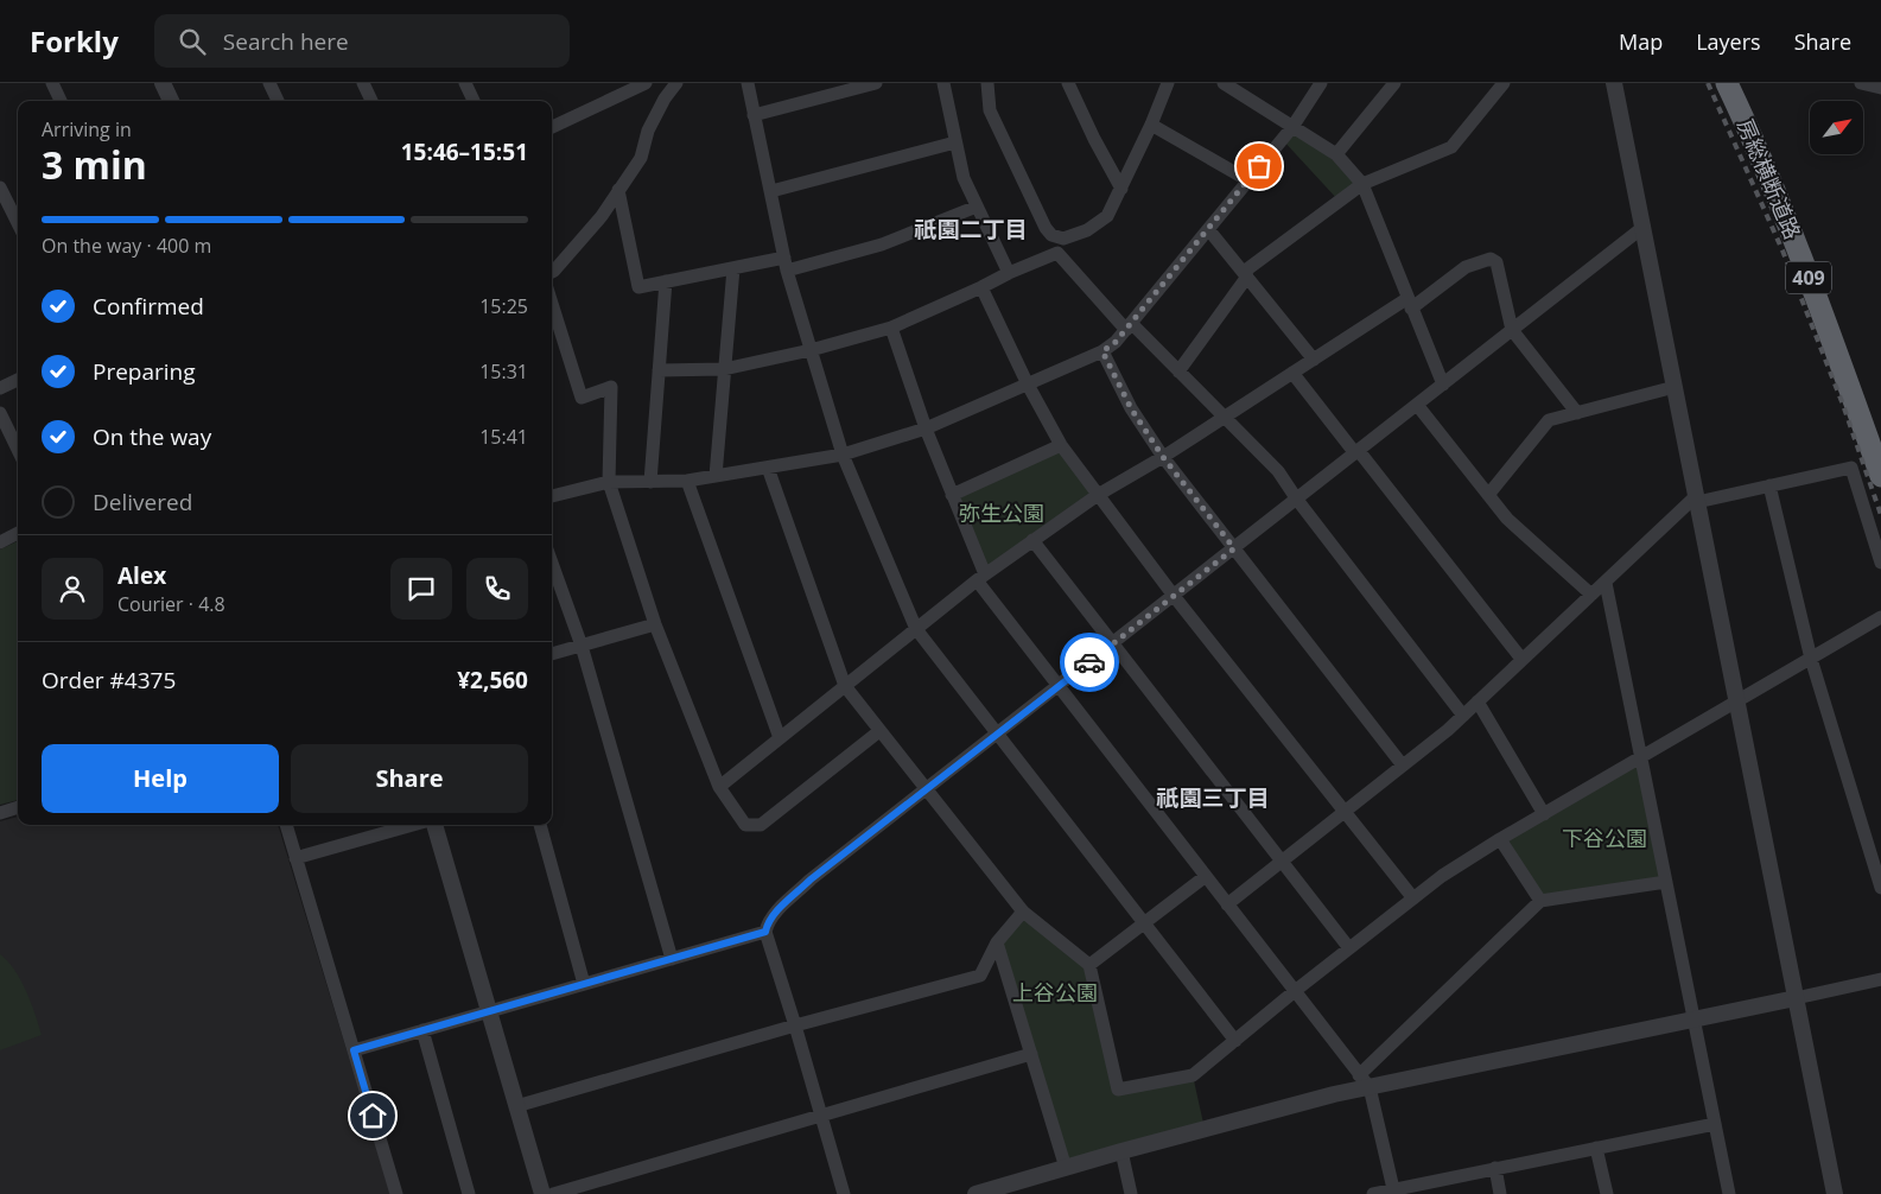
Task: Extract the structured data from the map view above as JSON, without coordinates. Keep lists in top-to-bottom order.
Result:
{
  "streets": {
    "highway": ["房総横断道路", "409"]
  },
  "districts": ["祇園二丁目", "祇園三丁目"],
  "parks": ["弥生公園", "下谷公園", "上谷公園"],
  "north": "top right",
  "page": {
    "header": "Forkly",
    "search": "Search here",
    "nav": ["Map", "Layers", "Share"],
    "heading": ["3 min", "Arriving in", "15:46–15:51"],
    "panel": [
      "Alex",
      "Courier · 4.8",
      "Order #4375",
      "¥2,560"
    ],
    "bar": "On the way · 400 m",
    "list": [
      ["Confirmed", "15:25"],
      ["Preparing", "15:31"],
      ["On the way", "15:41"],
      "Delivered"
    ],
    "buttons": ["Help", "Share"]
  }
}
